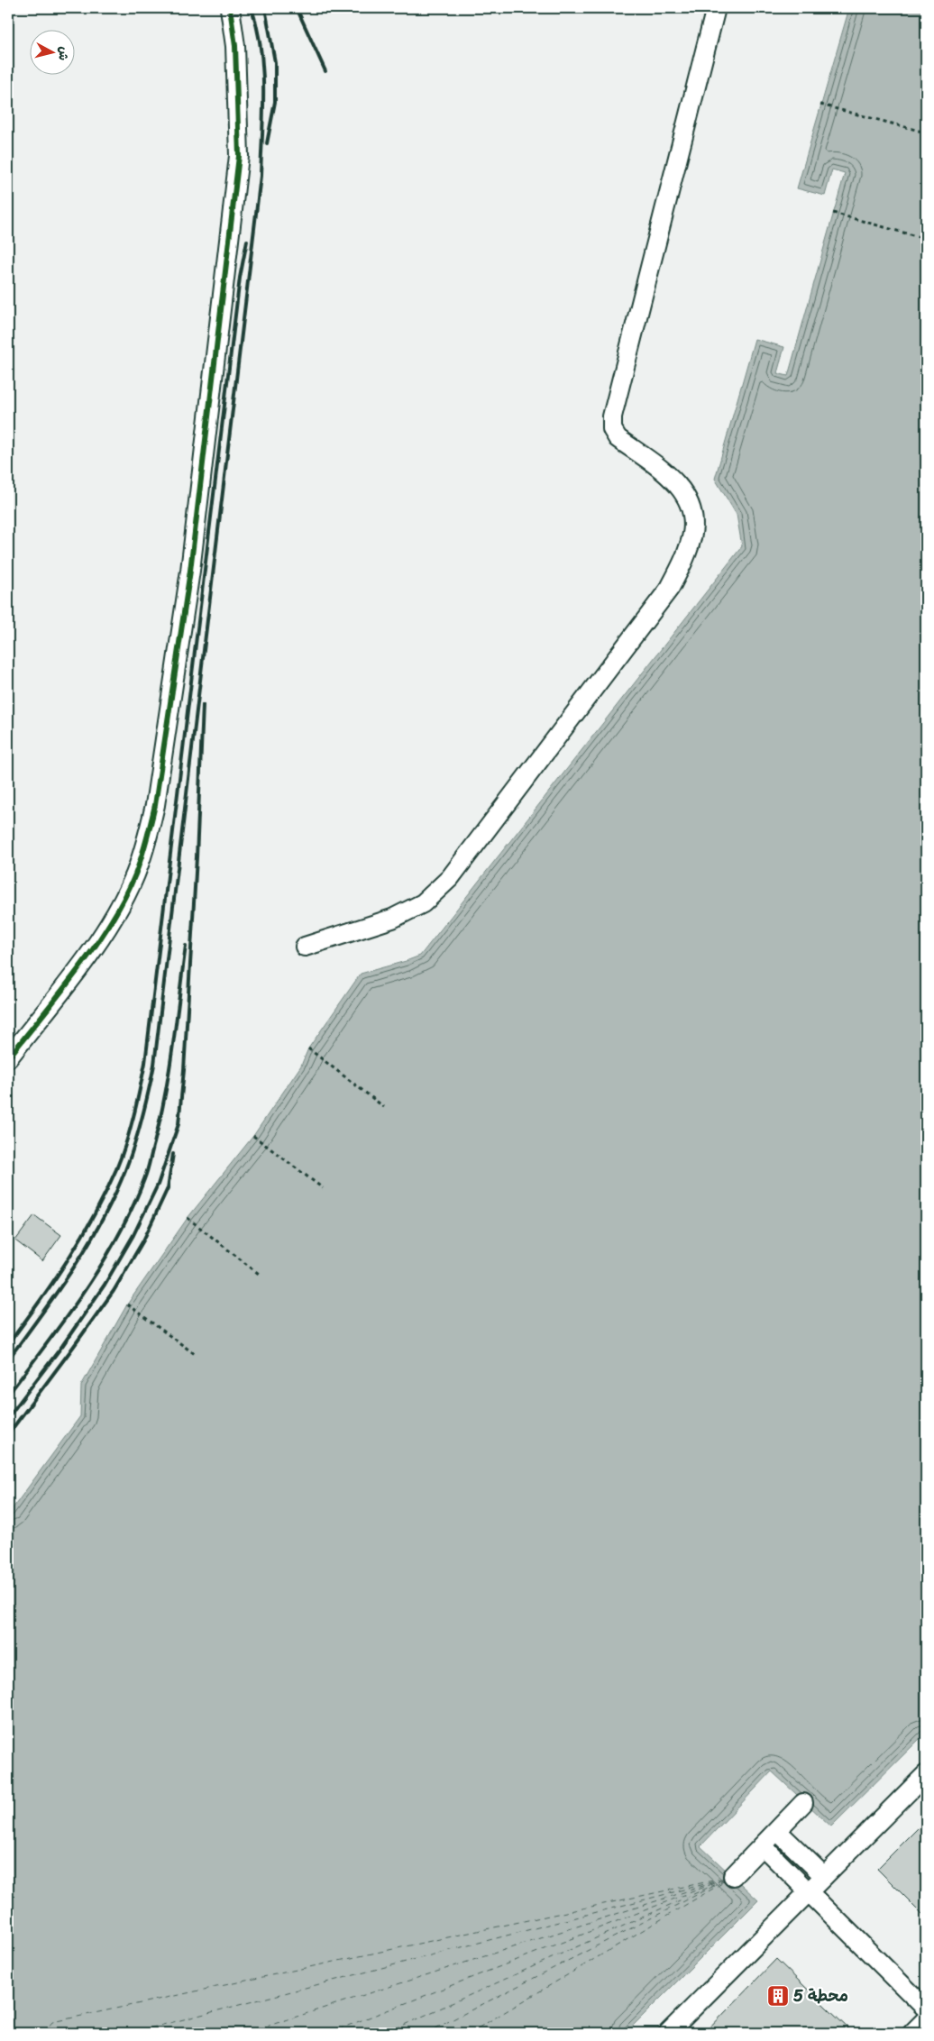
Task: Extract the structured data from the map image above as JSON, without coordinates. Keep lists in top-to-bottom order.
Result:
{
  "places": {
    "building": ["محطة 5"]
  },
  "north": "right"
}
